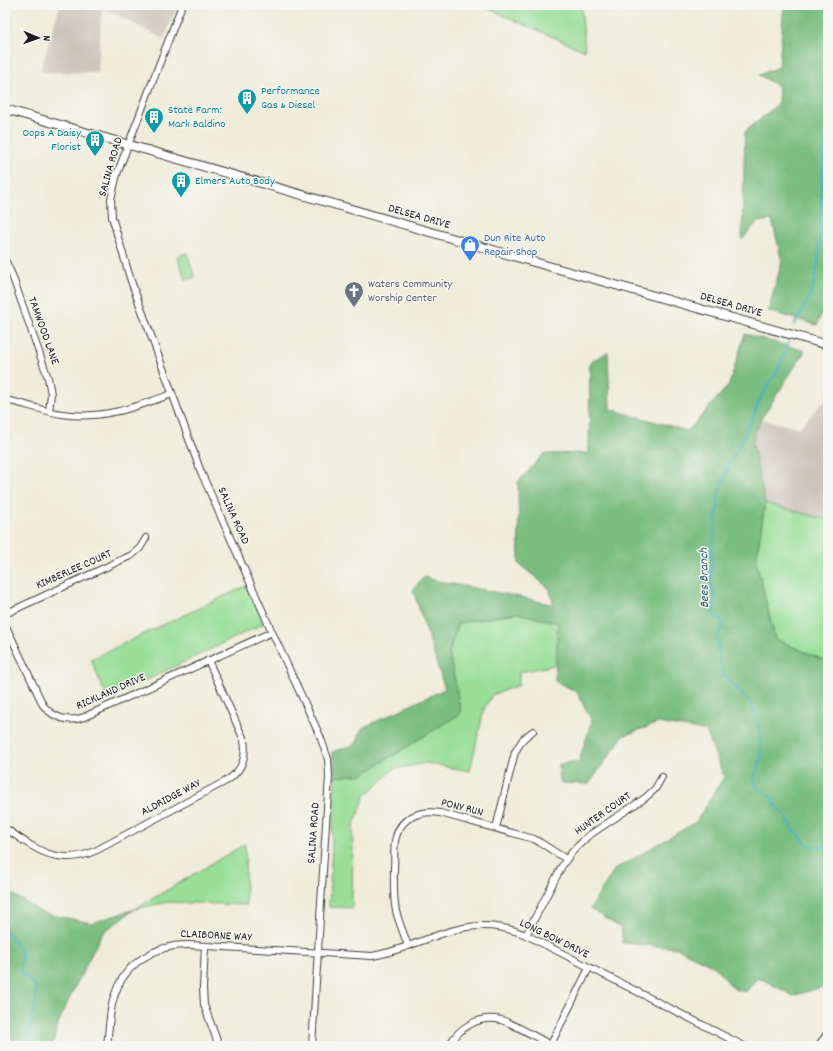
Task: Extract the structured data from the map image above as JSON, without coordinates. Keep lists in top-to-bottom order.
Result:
{
  "streets": {
    "main road": ["DELSEA DRIVE"],
    "street": [
      "SALINA ROAD",
      "TAMWOOD LANE",
      "KIMBERLEE COURT",
      "RICKLAND DRIVE",
      "ALDRIDGE WAY",
      "PONY RUN",
      "HUNTER COURT",
      "CLAIBORNE WAY",
      "LONG BOW DRIVE"
    ]
  },
  "crossings": [
    ["SALINA ROAD", "DELSEA DRIVE"],
    ["SALINA ROAD", "RICKLAND DRIVE"],
    ["SALINA ROAD", "CLAIBORNE WAY"],
    ["SALINA ROAD", "LONG BOW DRIVE"],
    ["RICKLAND DRIVE", "ALDRIDGE WAY"],
    ["PONY RUN", "HUNTER COURT"],
    ["PONY RUN", "LONG BOW DRIVE"],
    ["HUNTER COURT", "LONG BOW DRIVE"],
    ["CLAIBORNE WAY", "LONG BOW DRIVE"]
  ],
  "water": ["Bees Branch"],
  "places": {
    "building": [
      "Performance Gas & Diesel",
      "State Farm: Mark Baldino",
      "Oops A Daisy Florist",
      "Elmers Auto Body"
    ],
    "shop": ["Dun Rite Auto Repair Shop"],
    "church": ["Waters Community Worship Center"]
  },
  "north": "right"
}
